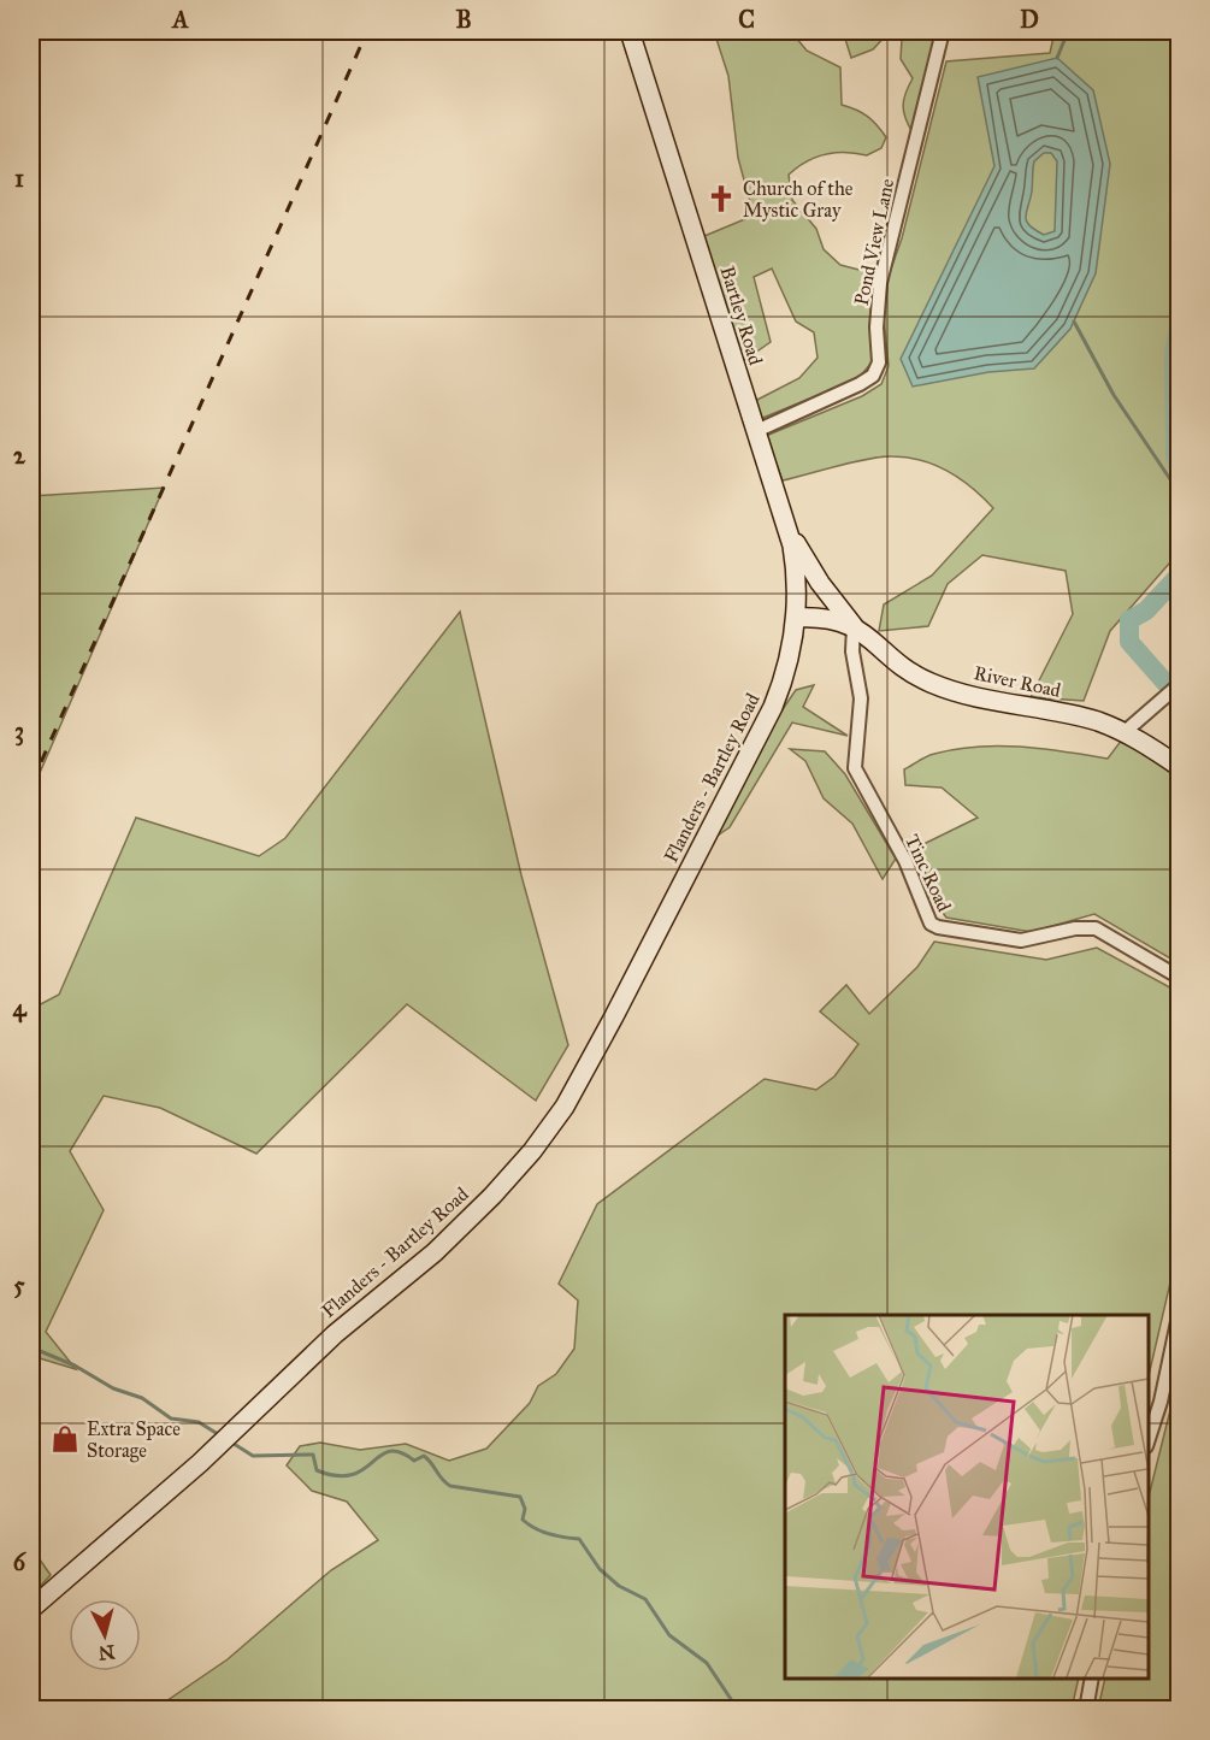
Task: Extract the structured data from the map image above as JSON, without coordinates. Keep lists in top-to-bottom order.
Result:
{
  "streets": {
    "main road": ["Bartley Road", "River Road", "Flanders - Bartley Road"],
    "street": ["Pond View Lane", "Tinc Road"]
  },
  "crossings": [
    ["Pond View Lane", "Bartley Road"],
    ["Bartley Road", "River Road"],
    ["Bartley Road", "Flanders - Bartley Road"],
    ["River Road", "Flanders - Bartley Road"],
    ["River Road", "Tinc Road"]
  ],
  "places": {
    "church": ["Church of the Mystic Gray"],
    "shop": ["Extra Space Storage"]
  },
  "north": "bottom",
  "grid": {
    "columns": [
      "A",
      "B",
      "C",
      "D"
    ],
    "rows": [
      "1",
      "2",
      "3",
      "4",
      "5",
      "6"
    ]
  }
}
